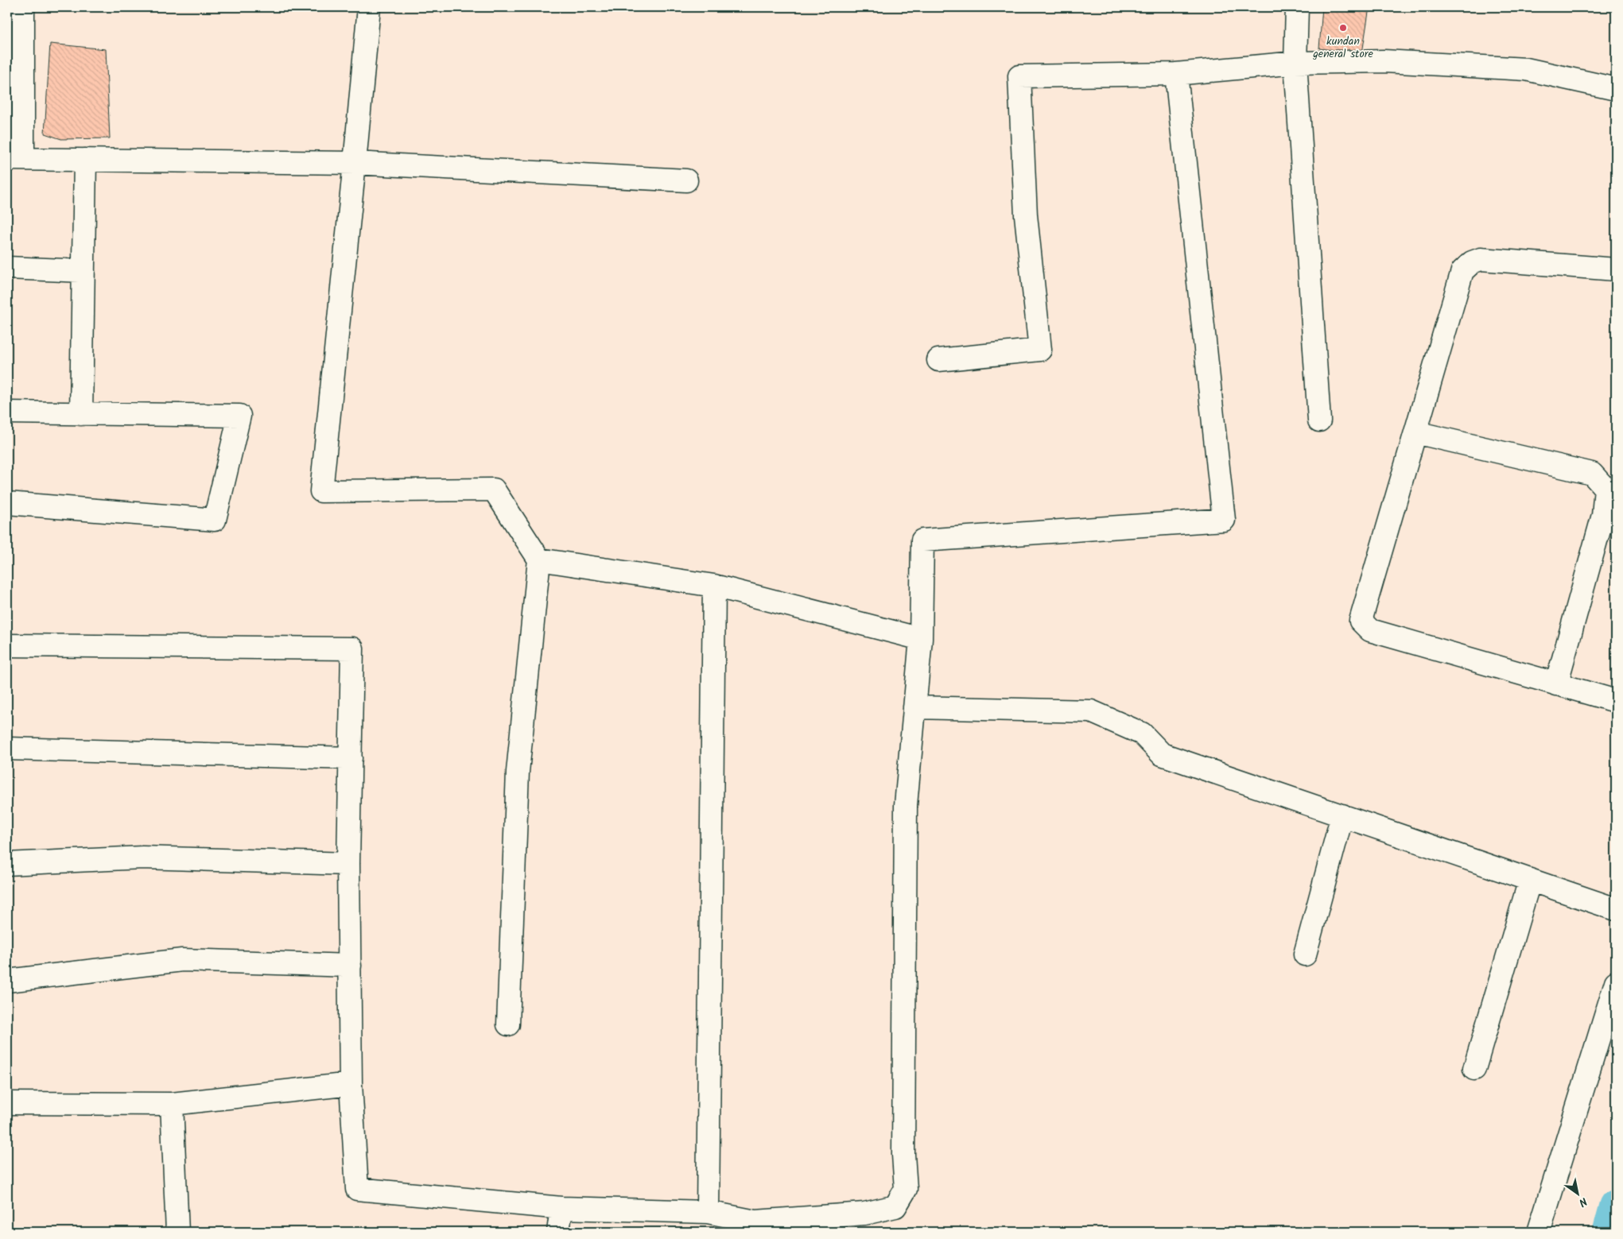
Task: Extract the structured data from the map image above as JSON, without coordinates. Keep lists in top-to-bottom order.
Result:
{
  "places": ["kundan general store"],
  "north": "bottom right"
}
